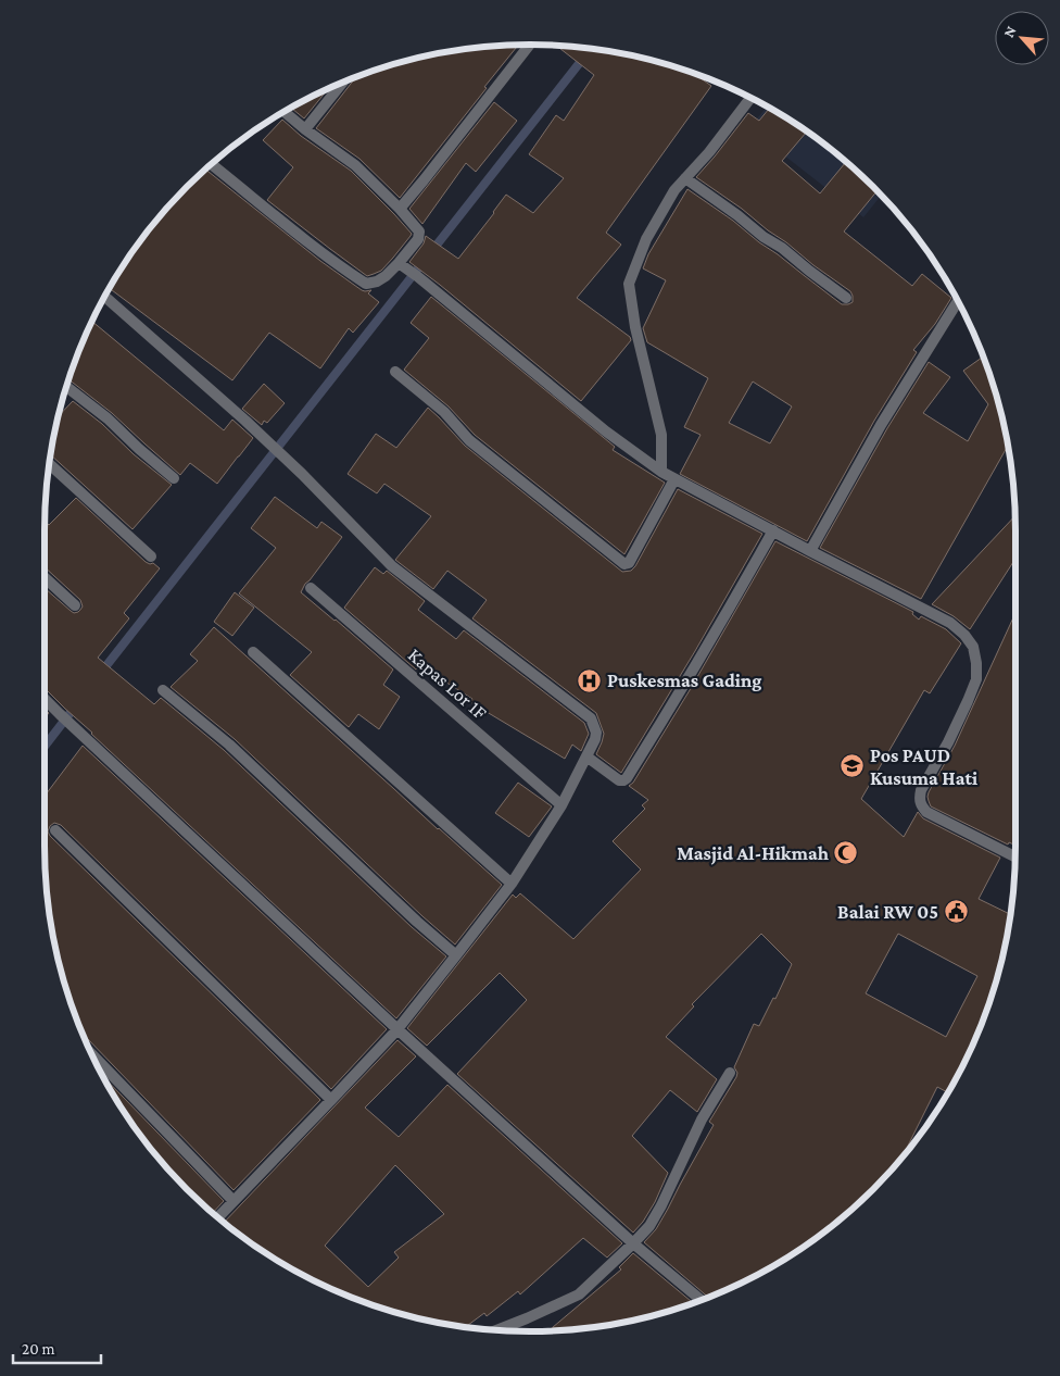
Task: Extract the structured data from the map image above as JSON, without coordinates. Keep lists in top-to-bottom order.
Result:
{
  "streets": {
    "street": ["Kapas Lor 1F"]
  },
  "places": {
    "hospital": ["Puskesmas Gading"],
    "school or university": ["Pos PAUD Kusuma Hati"],
    "mosque": ["Masjid Al-Hikmah"],
    "public building": ["Balai RW 05"]
  },
  "scale_bar": "20 m",
  "north": "top left"
}
